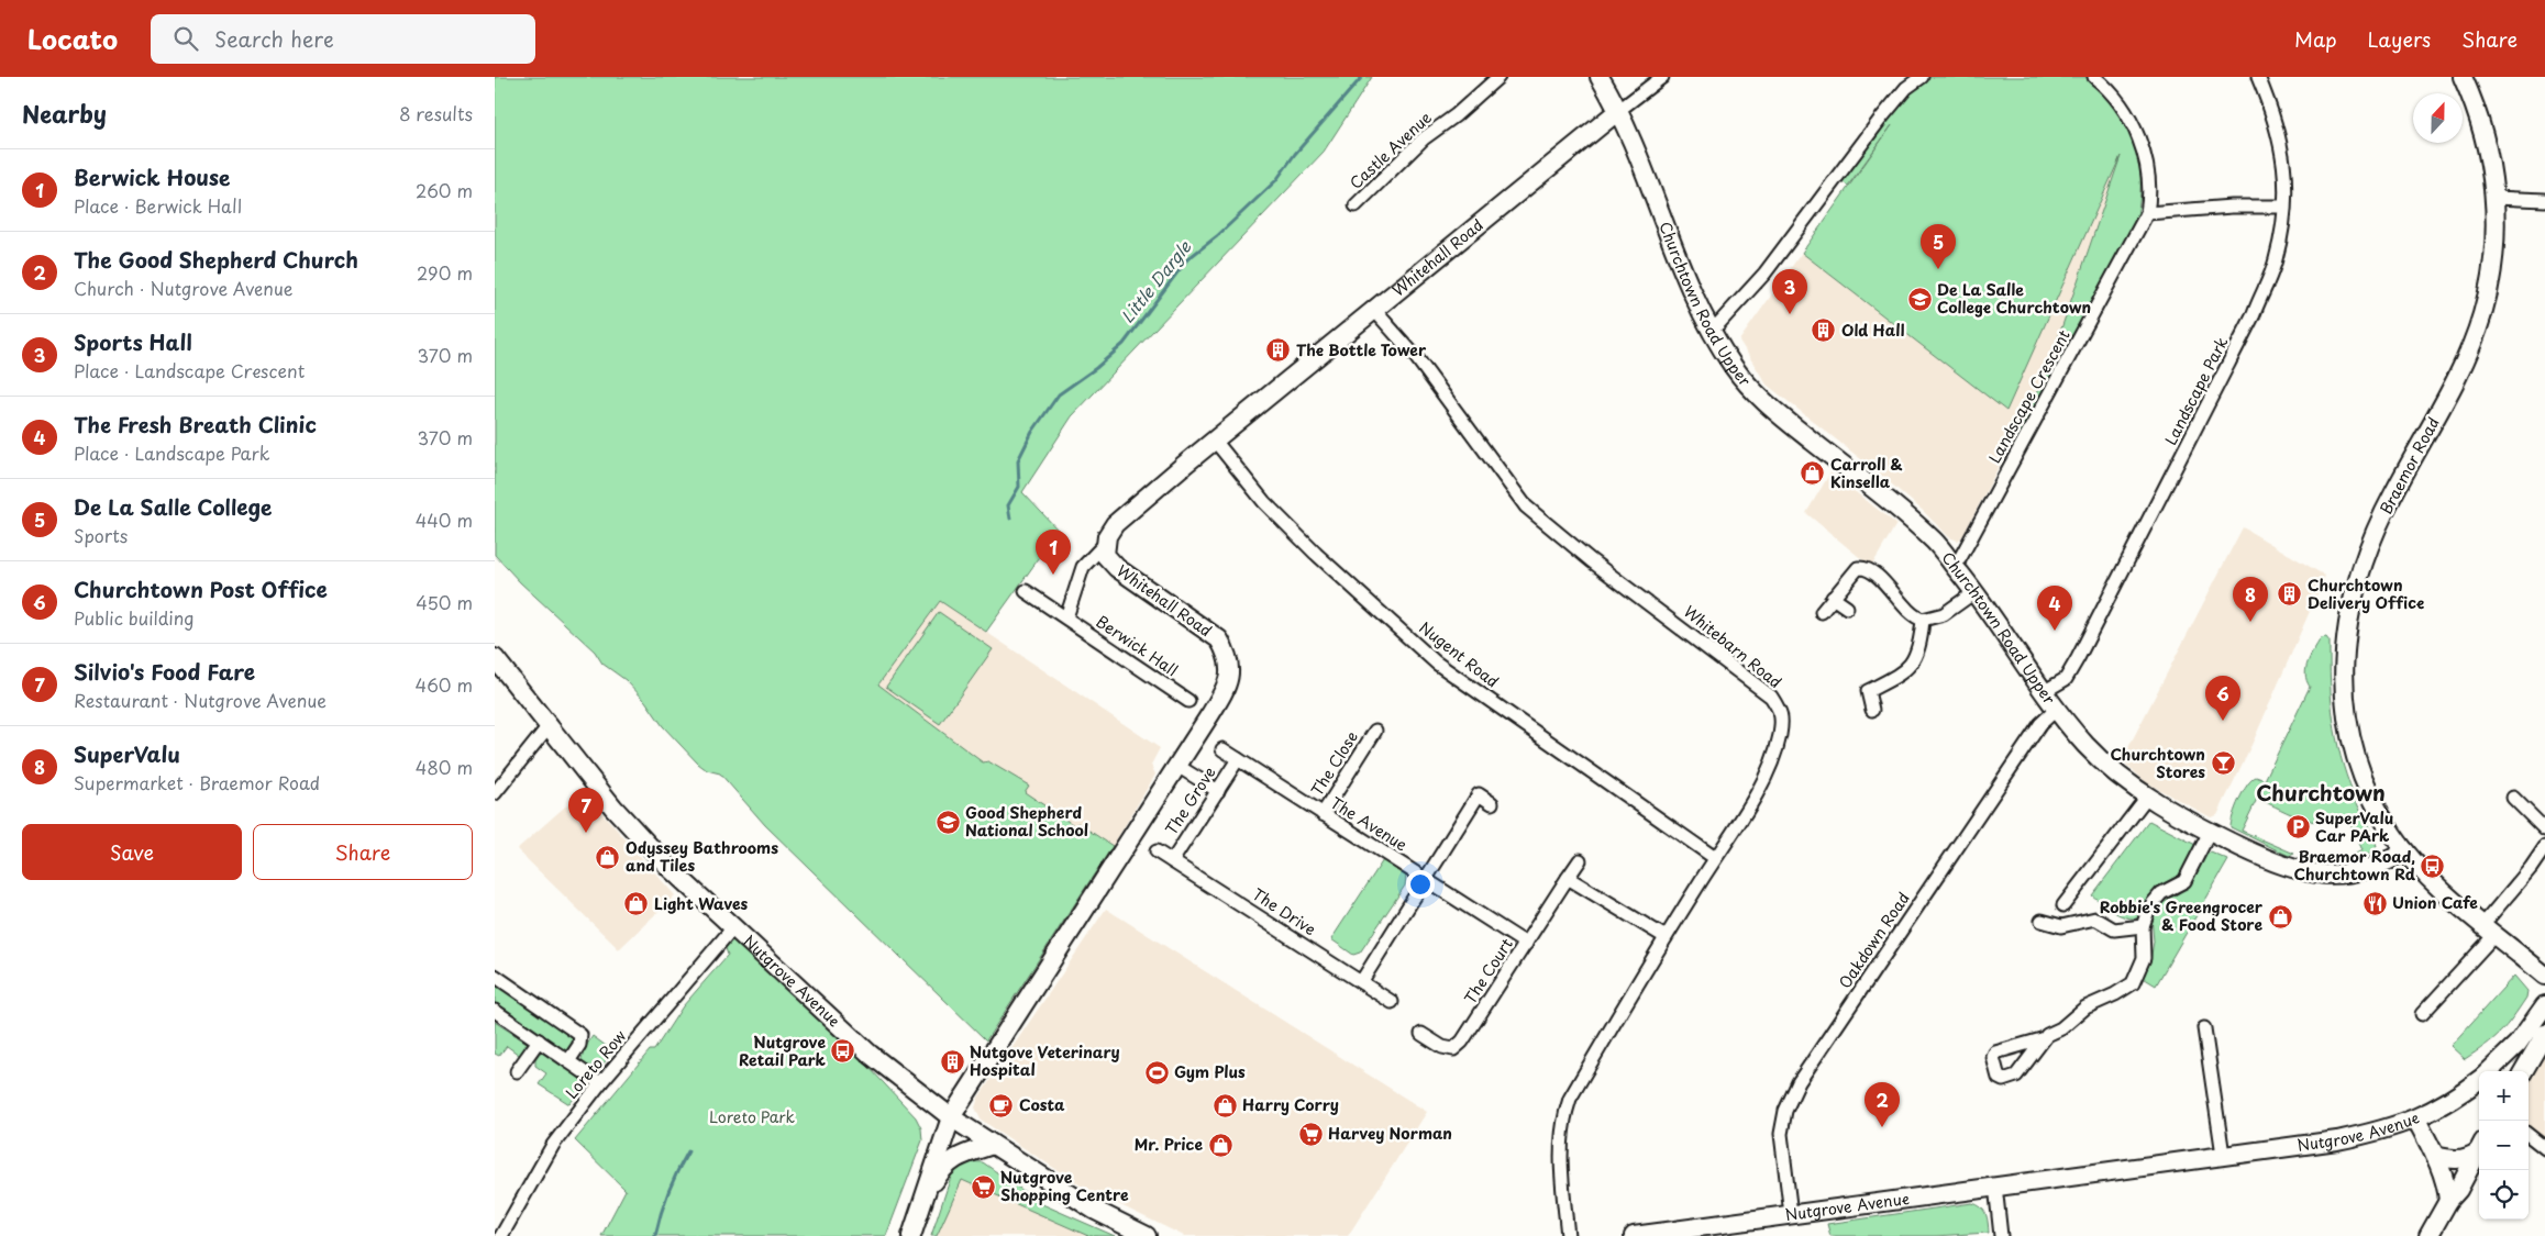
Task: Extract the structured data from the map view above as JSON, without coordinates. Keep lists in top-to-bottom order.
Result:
{
  "streets": {
    "main road": [
      "Whitehall Road",
      "Churchtown Road Upper",
      "Braemor Road",
      "Nutgrove Avenue"
    ],
    "street": [
      "Castle Avenue",
      "Landscape Park",
      "Landscape Crescent",
      "Berwick Hall",
      "Whitebarn Road",
      "Nugent Road",
      "The Close",
      "The Grove",
      "The Avenue",
      "The Drive",
      "Oakdown Road",
      "The Court",
      "Loreto Row"
    ]
  },
  "crossings": [
    ["Whitehall Road", "Churchtown Road Upper"],
    ["Whitehall Road", "Whitebarn Road"],
    ["Whitehall Road", "Nugent Road"],
    ["Whitehall Road", "Nutgrove Avenue"],
    ["Churchtown Road Upper", "Landscape Park"],
    ["Churchtown Road Upper", "Landscape Crescent"],
    ["Churchtown Road Upper", "Braemor Road"],
    ["Churchtown Road Upper", "Oakdown Road"],
    ["Whitebarn Road", "Nugent Road"],
    ["The Close", "The Avenue"],
    ["The Grove", "The Avenue"],
    ["The Grove", "The Drive"],
    ["The Avenue", "The Court"],
    ["Oakdown Road", "Nutgrove Avenue"],
    ["Nutgrove Avenue", "Loreto Row"]
  ],
  "districts": ["Churchtown"],
  "water": ["Little Dargle"],
  "parks": ["Loreto Park"],
  "places": {
    "school or university": ["De La Salle College Churchtown", "Good Shepherd National School"],
    "building": [
      "Old Hall",
      "The Bottle Tower",
      "Churchtown Delivery Office",
      "Nutgove Veterinary Hospital"
    ],
    "shop": [
      "Carroll & Kinsella",
      "Odyssey Bathrooms and Tiles",
      "Light Waves",
      "Robbie's Greengrocer & Food Store",
      "Harry Corry",
      "Mr. Price"
    ],
    "bar": ["Churchtown Stores"],
    "parking": ["SuperValu Car PArk"],
    "bus stop": ["Braemor Road, Churchtown Rd", "Nutgrove Retail Park"],
    "restaurant": ["Union Cafe"],
    "sports": ["Gym Plus"],
    "cafe": ["Costa"],
    "supermarket": ["Harvey Norman", "Nutgrove Shopping Centre"]
  },
  "north": "top",
  "page": {
    "header": "Locato",
    "search": "Search here",
    "nav": ["Map", "Layers", "Share"],
    "heading": ["Nearby", "8 results"],
    "list": [
      {
        "mark": "1",
        "name": "Berwick House",
        "note": "Place · Berwick Hall",
        "value": "260 m"
      },
      {
        "mark": "2",
        "name": "The Good Shepherd Church",
        "note": "Church · Nutgrove Avenue",
        "value": "290 m"
      },
      {
        "mark": "3",
        "name": "Sports Hall",
        "note": "Place · Landscape Crescent",
        "value": "370 m"
      },
      {
        "mark": "4",
        "name": "The Fresh Breath Clinic",
        "note": "Place · Landscape Park",
        "value": "370 m"
      },
      {
        "mark": "5",
        "name": "De La Salle College",
        "note": "Sports",
        "value": "440 m"
      },
      {
        "mark": "6",
        "name": "Churchtown Post Office",
        "note": "Public building",
        "value": "450 m"
      },
      {
        "mark": "7",
        "name": "Silvio's Food Fare",
        "note": "Restaurant · Nutgrove Avenue",
        "value": "460 m"
      },
      {
        "mark": "8",
        "name": "SuperValu",
        "note": "Supermarket · Braemor Road",
        "value": "480 m"
      }
    ],
    "pins": [
      "5",
      "3",
      "1",
      "8",
      "4",
      "6",
      "7",
      "2"
    ],
    "buttons": ["Save", "Share"],
    "map_buttons": ["+", "−"]
  }
}
